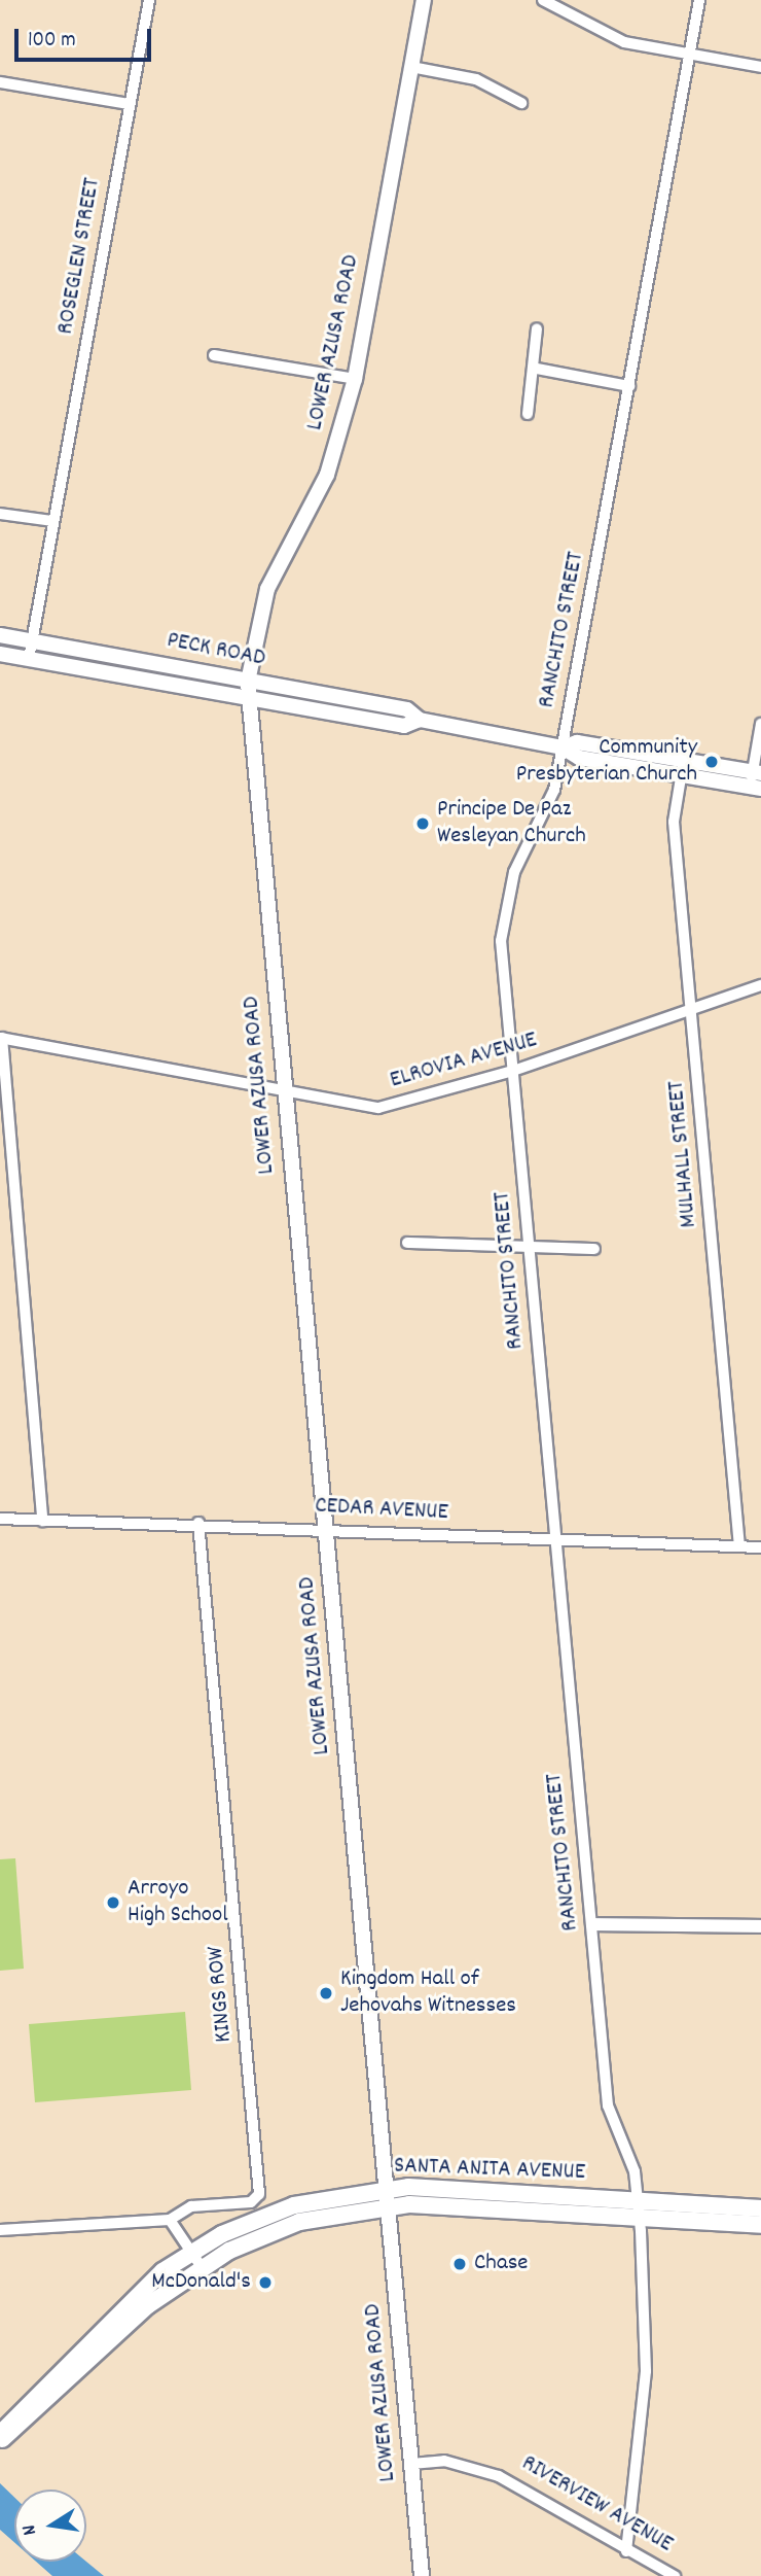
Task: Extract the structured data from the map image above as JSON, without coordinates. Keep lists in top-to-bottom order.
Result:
{
  "streets": {
    "main road": ["LOWER AZUSA ROAD", "PECK ROAD", "SANTA ANITA AVENUE"],
    "street": [
      "ROSEGLEN STREET",
      "RANCHITO STREET",
      "ELROVIA AVENUE",
      "MULHALL STREET",
      "CEDAR AVENUE",
      "KINGS ROW",
      "RIVERVIEW AVENUE"
    ]
  },
  "crossings": [
    ["ROSEGLEN STREET", "PECK ROAD"],
    ["LOWER AZUSA ROAD", "PECK ROAD"],
    ["LOWER AZUSA ROAD", "ELROVIA AVENUE"],
    ["LOWER AZUSA ROAD", "CEDAR AVENUE"],
    ["LOWER AZUSA ROAD", "SANTA ANITA AVENUE"],
    ["LOWER AZUSA ROAD", "RIVERVIEW AVENUE"],
    ["RANCHITO STREET", "PECK ROAD"],
    ["RANCHITO STREET", "ELROVIA AVENUE"],
    ["RANCHITO STREET", "CEDAR AVENUE"],
    ["RANCHITO STREET", "SANTA ANITA AVENUE"],
    ["RANCHITO STREET", "RIVERVIEW AVENUE"],
    ["PECK ROAD", "MULHALL STREET"],
    ["ELROVIA AVENUE", "MULHALL STREET"],
    ["MULHALL STREET", "CEDAR AVENUE"],
    ["CEDAR AVENUE", "KINGS ROW"]
  ],
  "places": [
    "Community Presbyterian Church",
    "Principe De Paz Wesleyan Church",
    "Arroyo High School",
    "Kingdom Hall of Jehovahs Witnesses",
    "Chase",
    "McDonald's"
  ],
  "scale_bar": "100 m",
  "north": "left"
}
